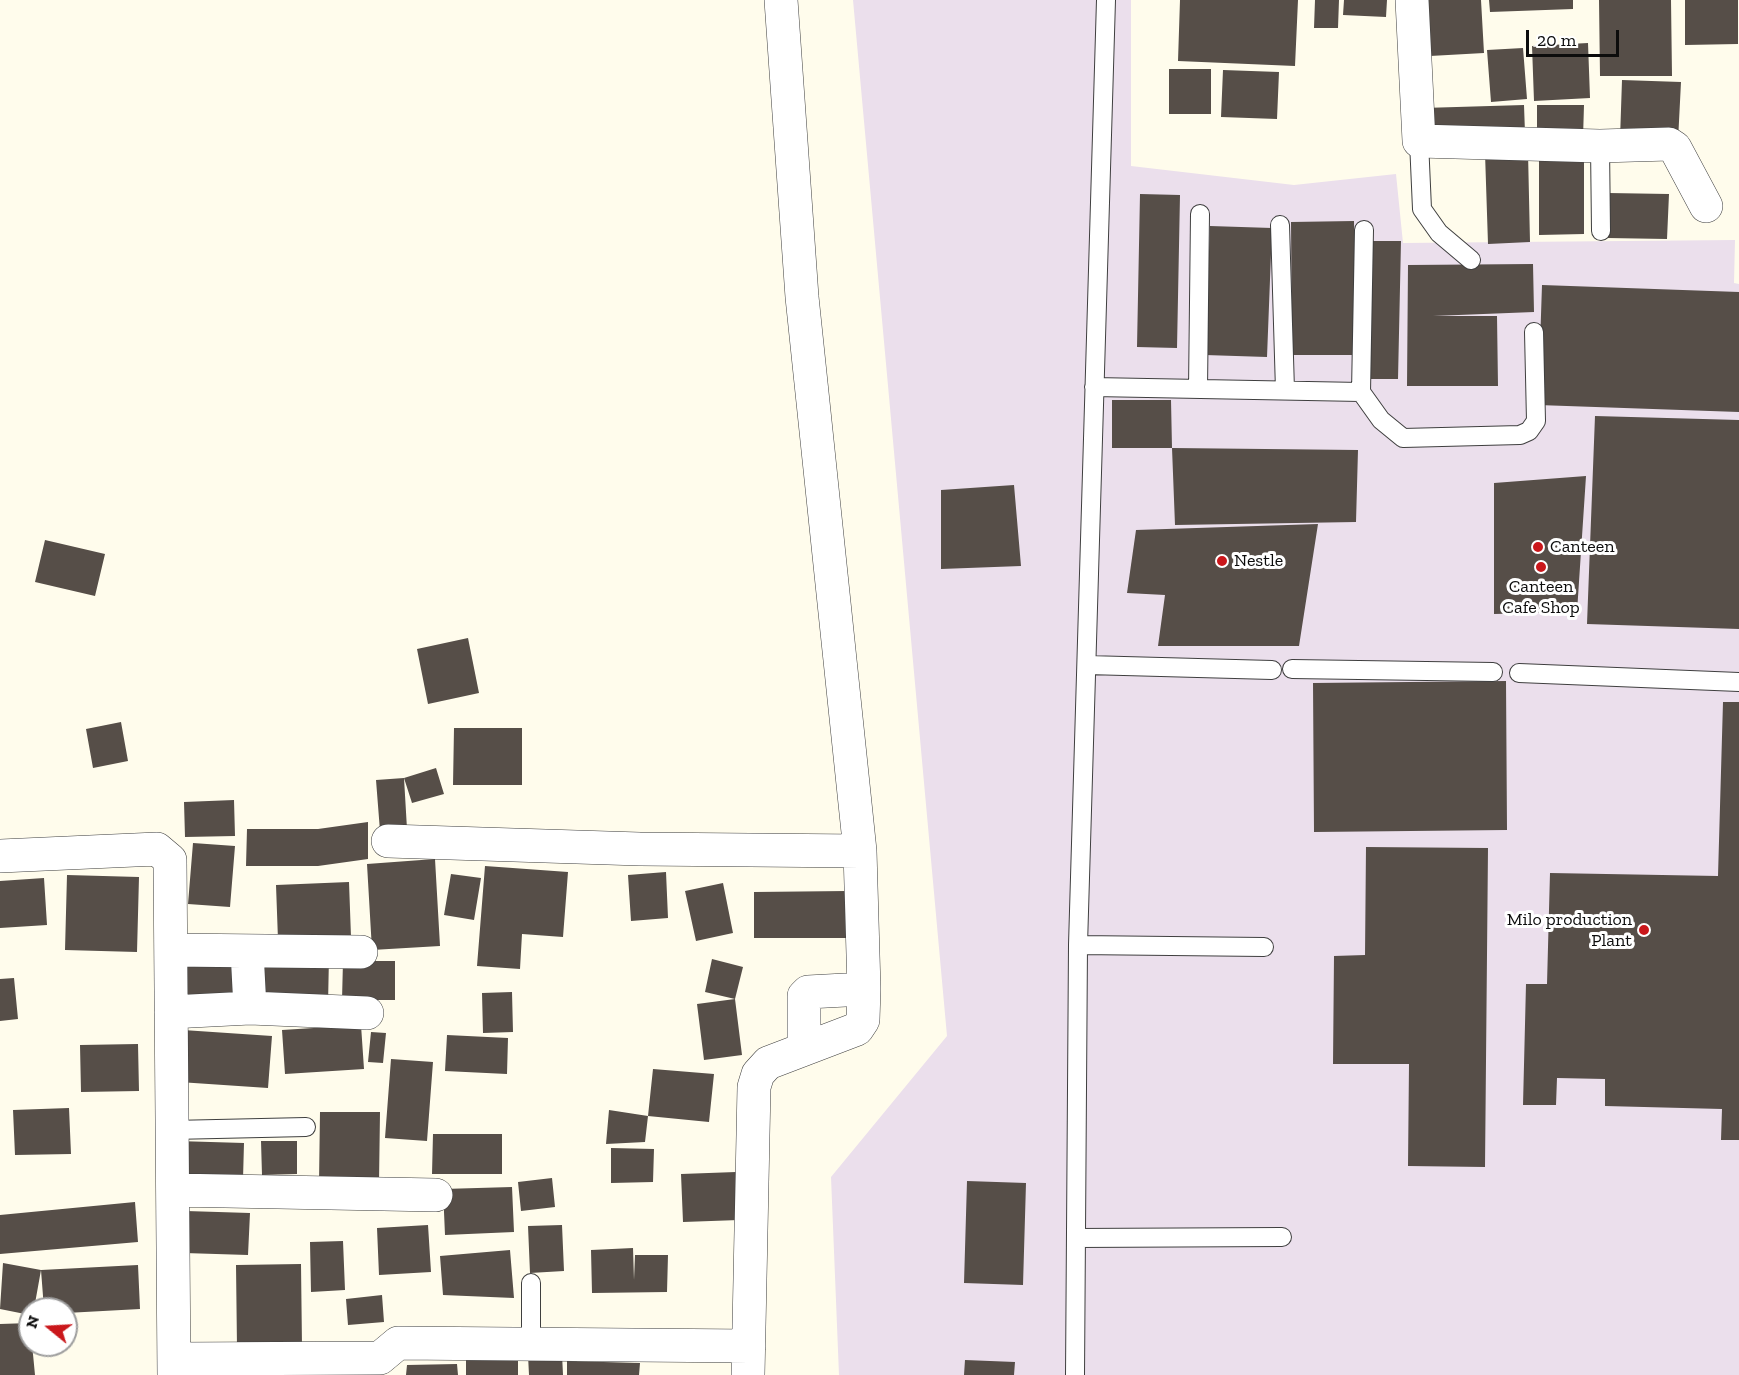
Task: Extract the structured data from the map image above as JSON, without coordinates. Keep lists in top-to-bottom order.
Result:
{
  "places": [
    "Canteen",
    "Nestle",
    "Canteen Cafe Shop",
    "Milo production Plant"
  ],
  "scale_bar": "20 m",
  "north": "left"
}
